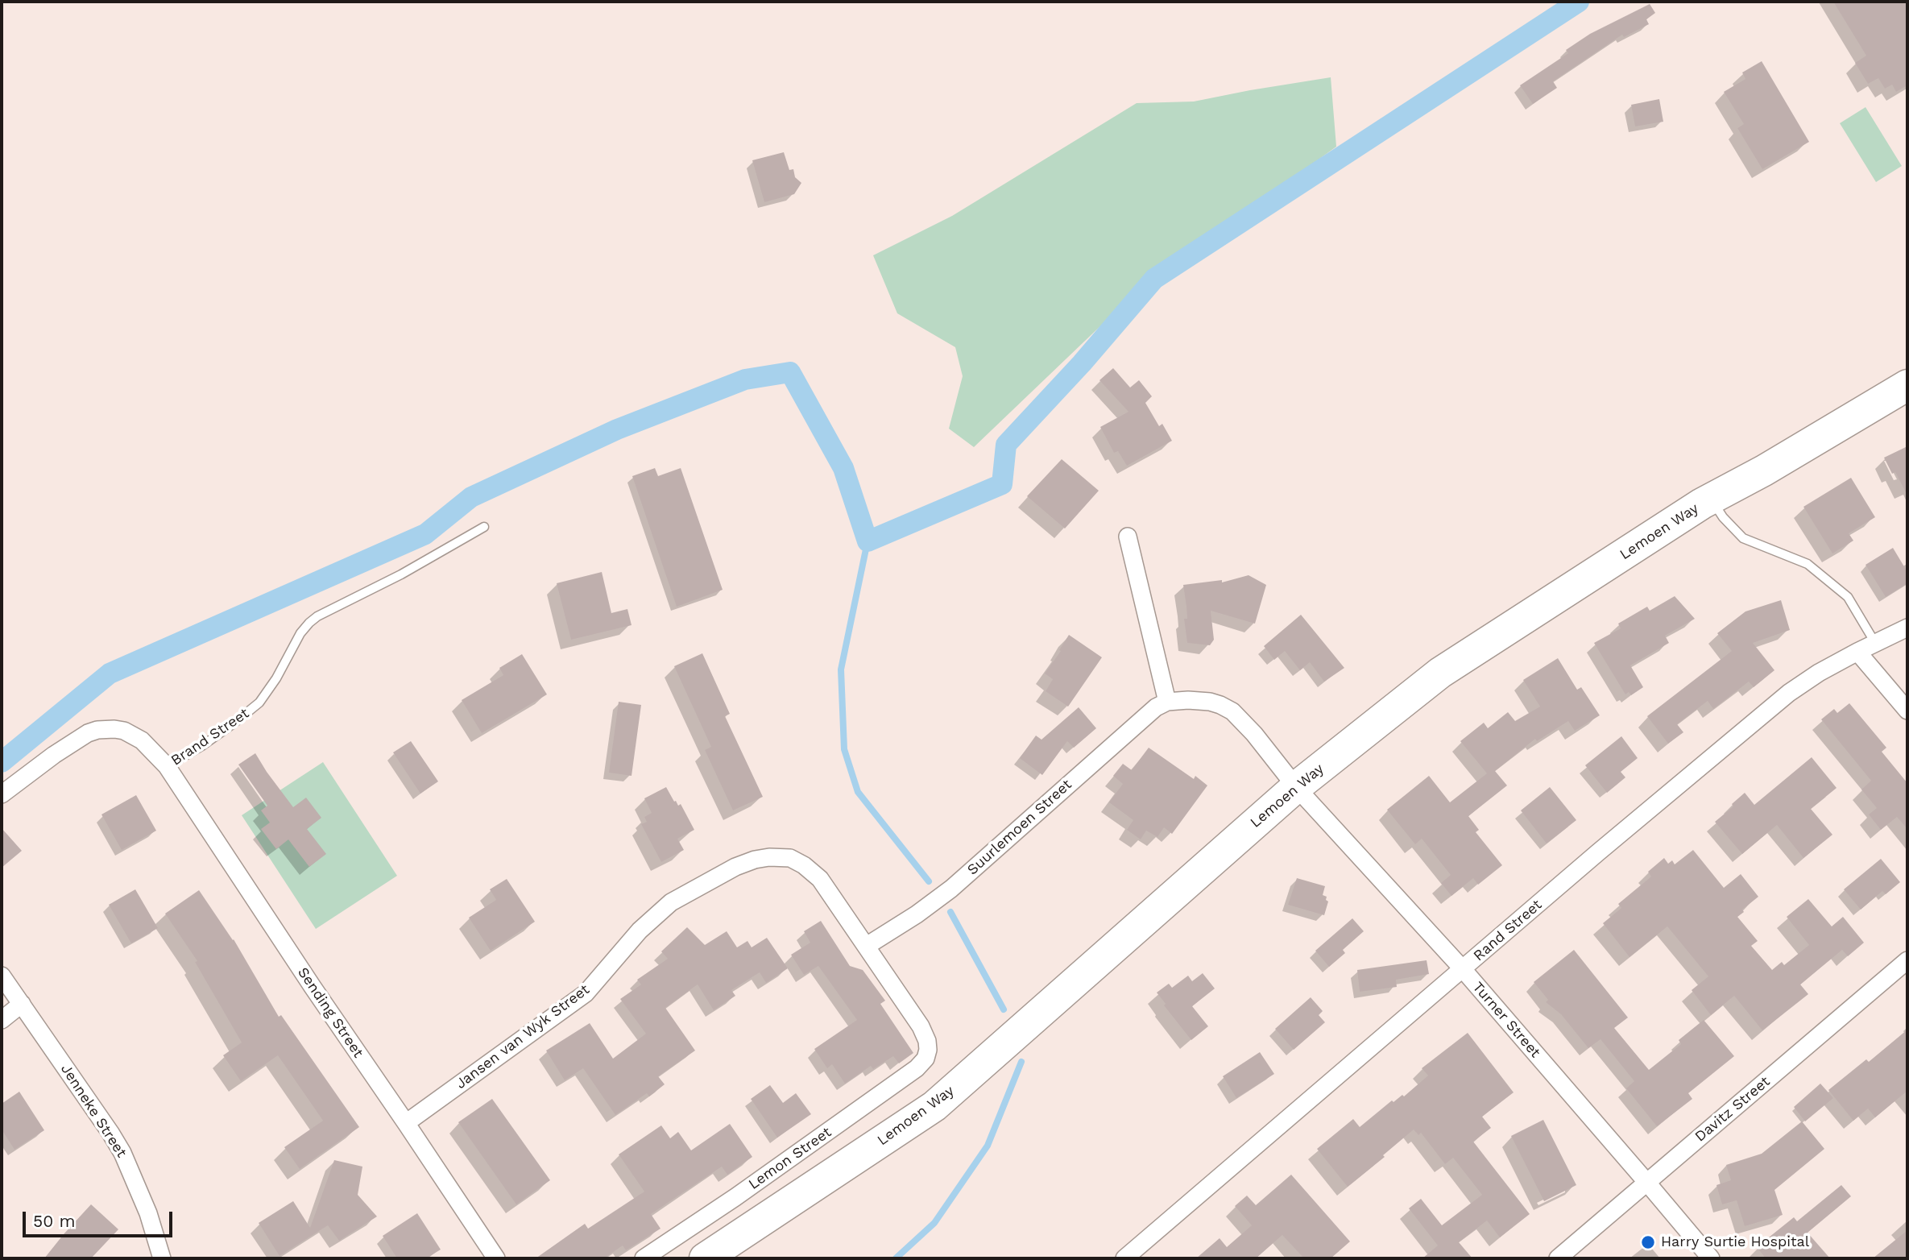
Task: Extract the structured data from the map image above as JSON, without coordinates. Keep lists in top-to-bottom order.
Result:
{
  "streets": {
    "highway": ["Lemoen Way"],
    "street": [
      "Brand Street",
      "Suurlemoen Street",
      "Rand Street",
      "Sending Street",
      "Turner Street",
      "Jansen van Wyk Street",
      "Davitz Street",
      "Jenneke Street",
      "Lemon Street"
    ]
  },
  "crossings": [
    ["Lemoen Way", "Turner Street"],
    ["Brand Street", "Sending Street"],
    ["Suurlemoen Street", "Jansen van Wyk Street"],
    ["Rand Street", "Turner Street"],
    ["Sending Street", "Jansen van Wyk Street"],
    ["Turner Street", "Davitz Street"],
    ["Jansen van Wyk Street", "Lemon Street"]
  ],
  "places": ["Harry Surtie Hospital"],
  "scale_bar": "50 m"
}
